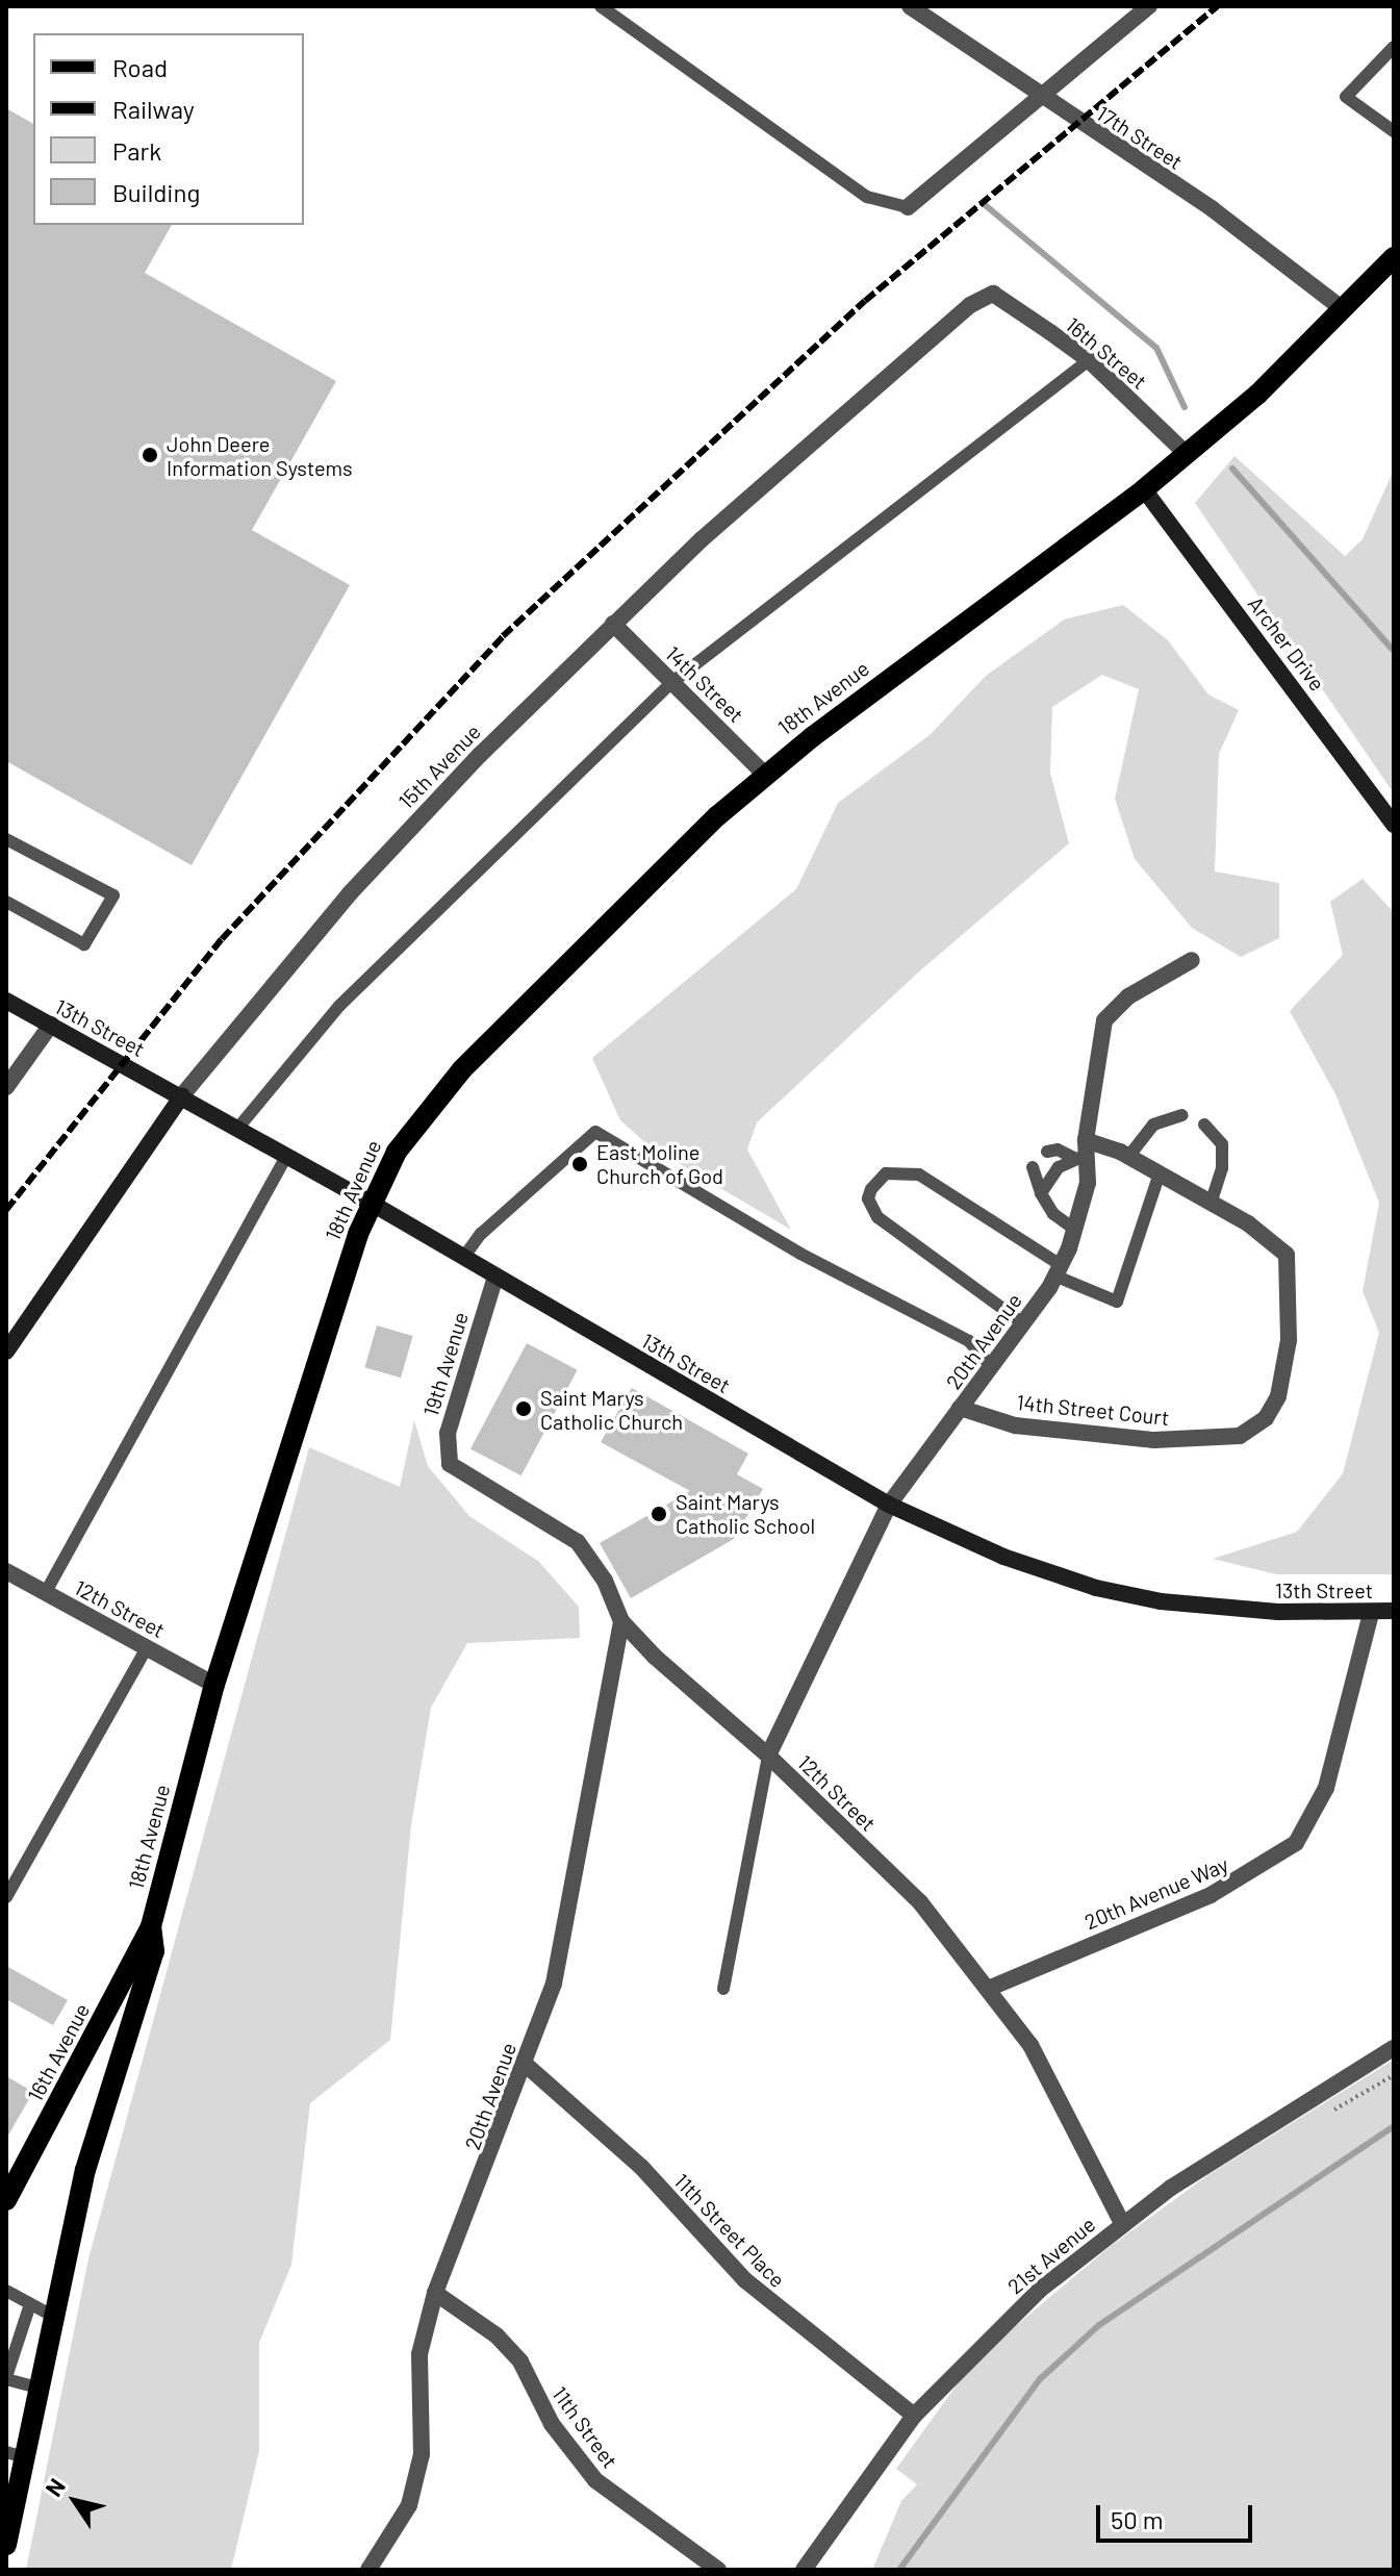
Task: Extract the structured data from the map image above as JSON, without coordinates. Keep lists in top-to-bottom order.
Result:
{
  "streets": {
    "main road": ["18th Avenue", "16th Avenue"],
    "street": [
      "17th Street",
      "16th Street",
      "Archer Drive",
      "14th Street",
      "15th Avenue",
      "13th Street",
      "20th Avenue",
      "19th Avenue",
      "14th Street Court",
      "12th Street",
      "20th Avenue Way",
      "11th Street Place",
      "21st Avenue",
      "11th Street"
    ]
  },
  "crossings": [
    ["17th Street", "18th Avenue"],
    ["16th Street", "18th Avenue"],
    ["16th Street", "15th Avenue"],
    ["Archer Drive", "18th Avenue"],
    ["14th Street", "18th Avenue"],
    ["14th Street", "15th Avenue"],
    ["18th Avenue", "13th Street"],
    ["18th Avenue", "12th Street"],
    ["18th Avenue", "16th Avenue"],
    ["15th Avenue", "13th Street"],
    ["13th Street", "20th Avenue"],
    ["13th Street", "19th Avenue"],
    ["13th Street", "20th Avenue Way"],
    ["20th Avenue", "14th Street Court"],
    ["20th Avenue", "12th Street"],
    ["20th Avenue", "11th Street Place"],
    ["20th Avenue", "11th Street"],
    ["19th Avenue", "12th Street"],
    ["12th Street", "20th Avenue Way"],
    ["12th Street", "21st Avenue"],
    ["11th Street Place", "21st Avenue"]
  ],
  "places": [
    "John Deere Information Systems",
    "East Moline Church of God",
    "Saint Marys Catholic Church",
    "Saint Marys Catholic School"
  ],
  "legend": [
    "Road",
    "Railway",
    "Park",
    "Building"
  ],
  "scale_bar": "50 m",
  "north": "top left"
}
